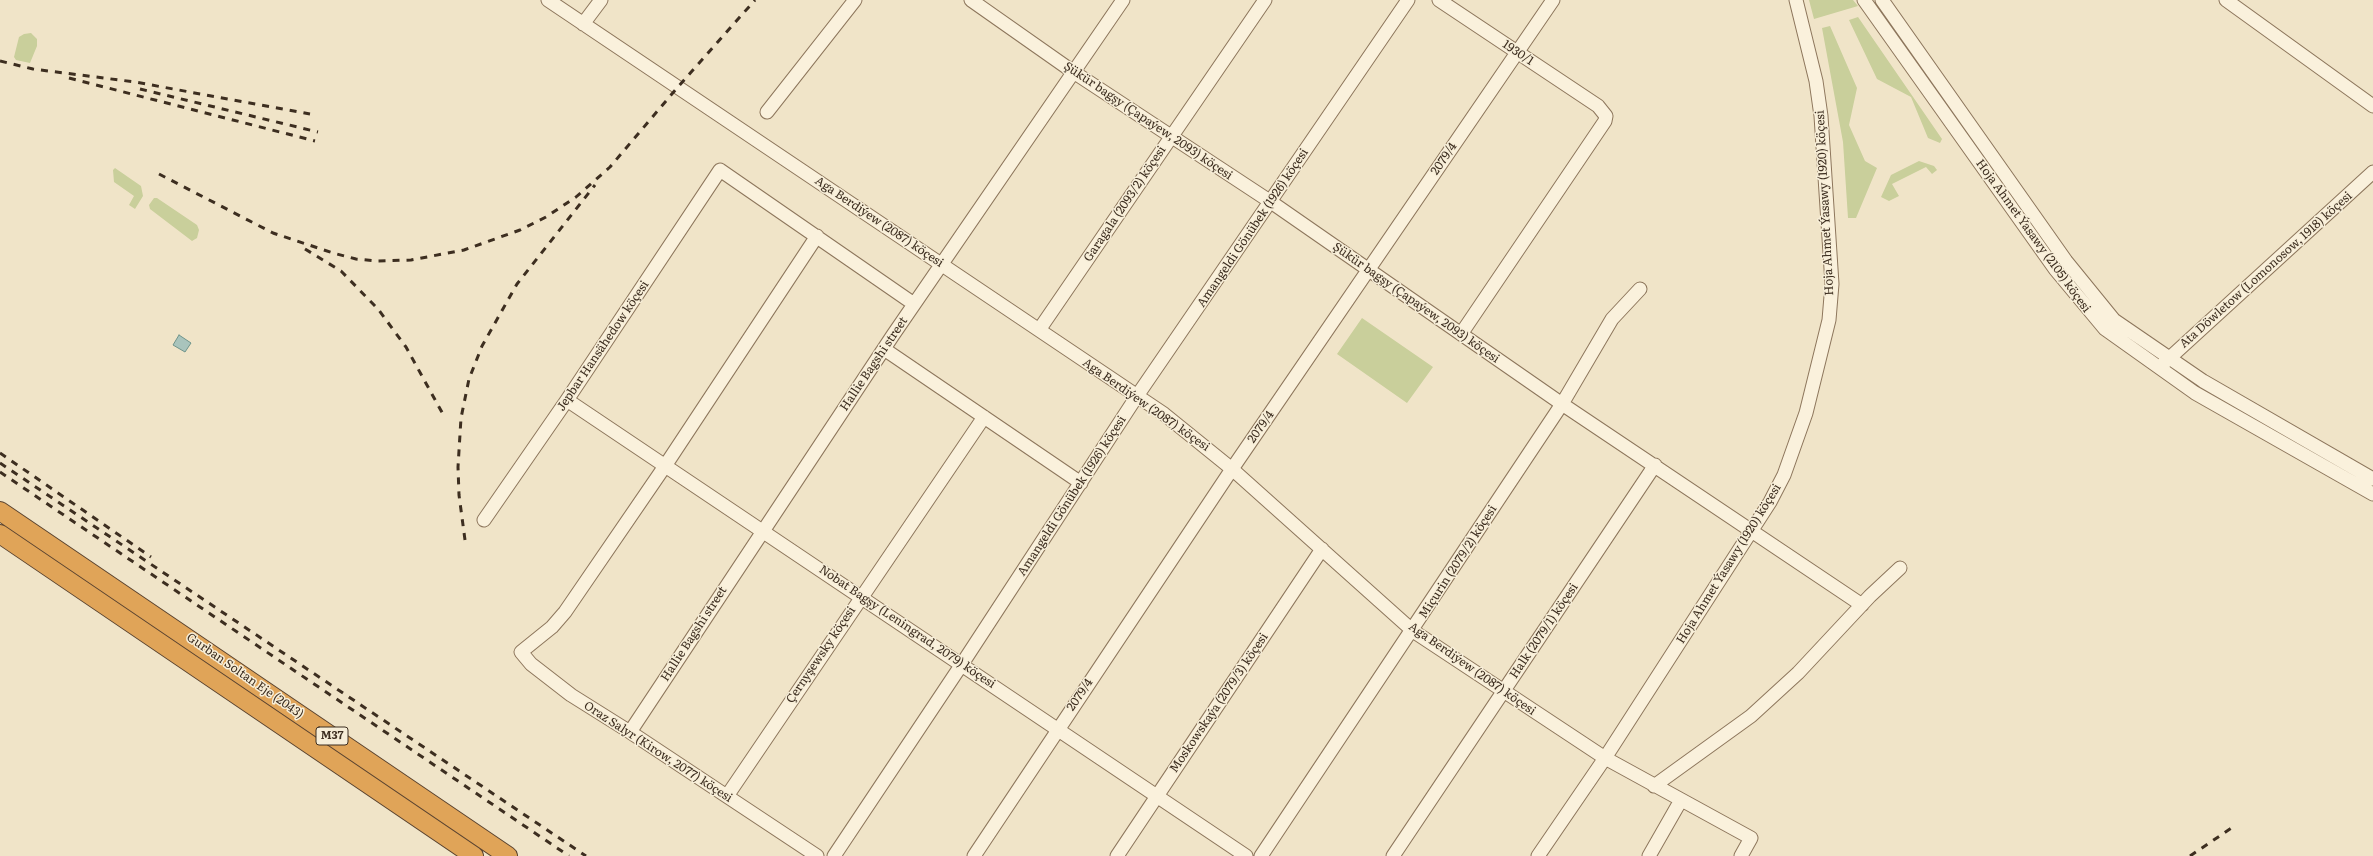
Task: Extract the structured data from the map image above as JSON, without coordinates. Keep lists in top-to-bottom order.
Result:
{
  "streets": {
    "highway": ["Gurban Soltan Eje (2043)", "M37"],
    "street": [
      "1930/1",
      "Şükür bagşy (Çapaýew, 2093) köçesi",
      "2079/4",
      "Hoja Ahmet Ýasawy (1920) köçesi",
      "Garagala (2093/2) köçesi",
      "Aga Berdiýew (2087) köçesi",
      "Amangeldi Gönübek (1926) köçesi",
      "Hoja Ahmet Ýasawy (2105) köçesi",
      "Ata Döwletow (Lomonosow, 1918) köçesi",
      "Jepbar Hansähedow köçesi",
      "Hallie Bagshi street",
      "Miçurin (2079/2) köçesi",
      "Nobat Bagşy (Leningrad, 2079) köçesi",
      "Halk (2079/1) köçesi",
      "Çernyşewsky köçesi",
      "Moskowskaýa (2079/3) köçesi",
      "Oraz Salyr (Kirow, 2077) köçesi"
    ]
  },
  "crossings": [
    ["1930/1", "Şükür bagşy (Çapaýew, 2093) köçesi"],
    ["1930/1", "2079/4"],
    ["Şükür bagşy (Çapaýew, 2093) köçesi", "2079/4"],
    ["Şükür bagşy (Çapaýew, 2093) köçesi", "Hoja Ahmet Ýasawy (1920) köçesi"],
    ["Şükür bagşy (Çapaýew, 2093) köçesi", "Garagala (2093/2) köçesi"],
    ["Şükür bagşy (Çapaýew, 2093) köçesi", "Amangeldi Gönübek (1926) köçesi"],
    ["Şükür bagşy (Çapaýew, 2093) köçesi", "Hallie Bagshi street"],
    ["Şükür bagşy (Çapaýew, 2093) köçesi", "Miçurin (2079/2) köçesi"],
    ["Şükür bagşy (Çapaýew, 2093) köçesi", "Halk (2079/1) köçesi"],
    ["2079/4", "Aga Berdiýew (2087) köçesi"],
    ["2079/4", "Nobat Bagşy (Leningrad, 2079) köçesi"],
    ["Hoja Ahmet Ýasawy (1920) köçesi", "Aga Berdiýew (2087) köçesi"],
    ["Garagala (2093/2) köçesi", "Aga Berdiýew (2087) köçesi"],
    ["Aga Berdiýew (2087) köçesi", "Amangeldi Gönübek (1926) köçesi"],
    ["Aga Berdiýew (2087) köçesi", "Hallie Bagshi street"],
    ["Aga Berdiýew (2087) köçesi", "Miçurin (2079/2) köçesi"],
    ["Aga Berdiýew (2087) köçesi", "Halk (2079/1) köçesi"],
    ["Aga Berdiýew (2087) köçesi", "Moskowskaýa (2079/3) köçesi"],
    ["Amangeldi Gönübek (1926) köçesi", "Nobat Bagşy (Leningrad, 2079) köçesi"],
    ["Hoja Ahmet Ýasawy (2105) köçesi", "Ata Döwletow (Lomonosow, 1918) köçesi"],
    ["Jepbar Hansähedow köçesi", "Nobat Bagşy (Leningrad, 2079) köçesi"],
    ["Hallie Bagshi street", "Nobat Bagşy (Leningrad, 2079) köçesi"],
    ["Hallie Bagshi street", "Oraz Salyr (Kirow, 2077) köçesi"],
    ["Nobat Bagşy (Leningrad, 2079) köçesi", "Çernyşewsky köçesi"],
    ["Nobat Bagşy (Leningrad, 2079) köçesi", "Moskowskaýa (2079/3) köçesi"],
    ["Nobat Bagşy (Leningrad, 2079) köçesi", "Oraz Salyr (Kirow, 2077) köçesi"],
    ["Çernyşewsky köçesi", "Oraz Salyr (Kirow, 2077) köçesi"]
  ]
}
